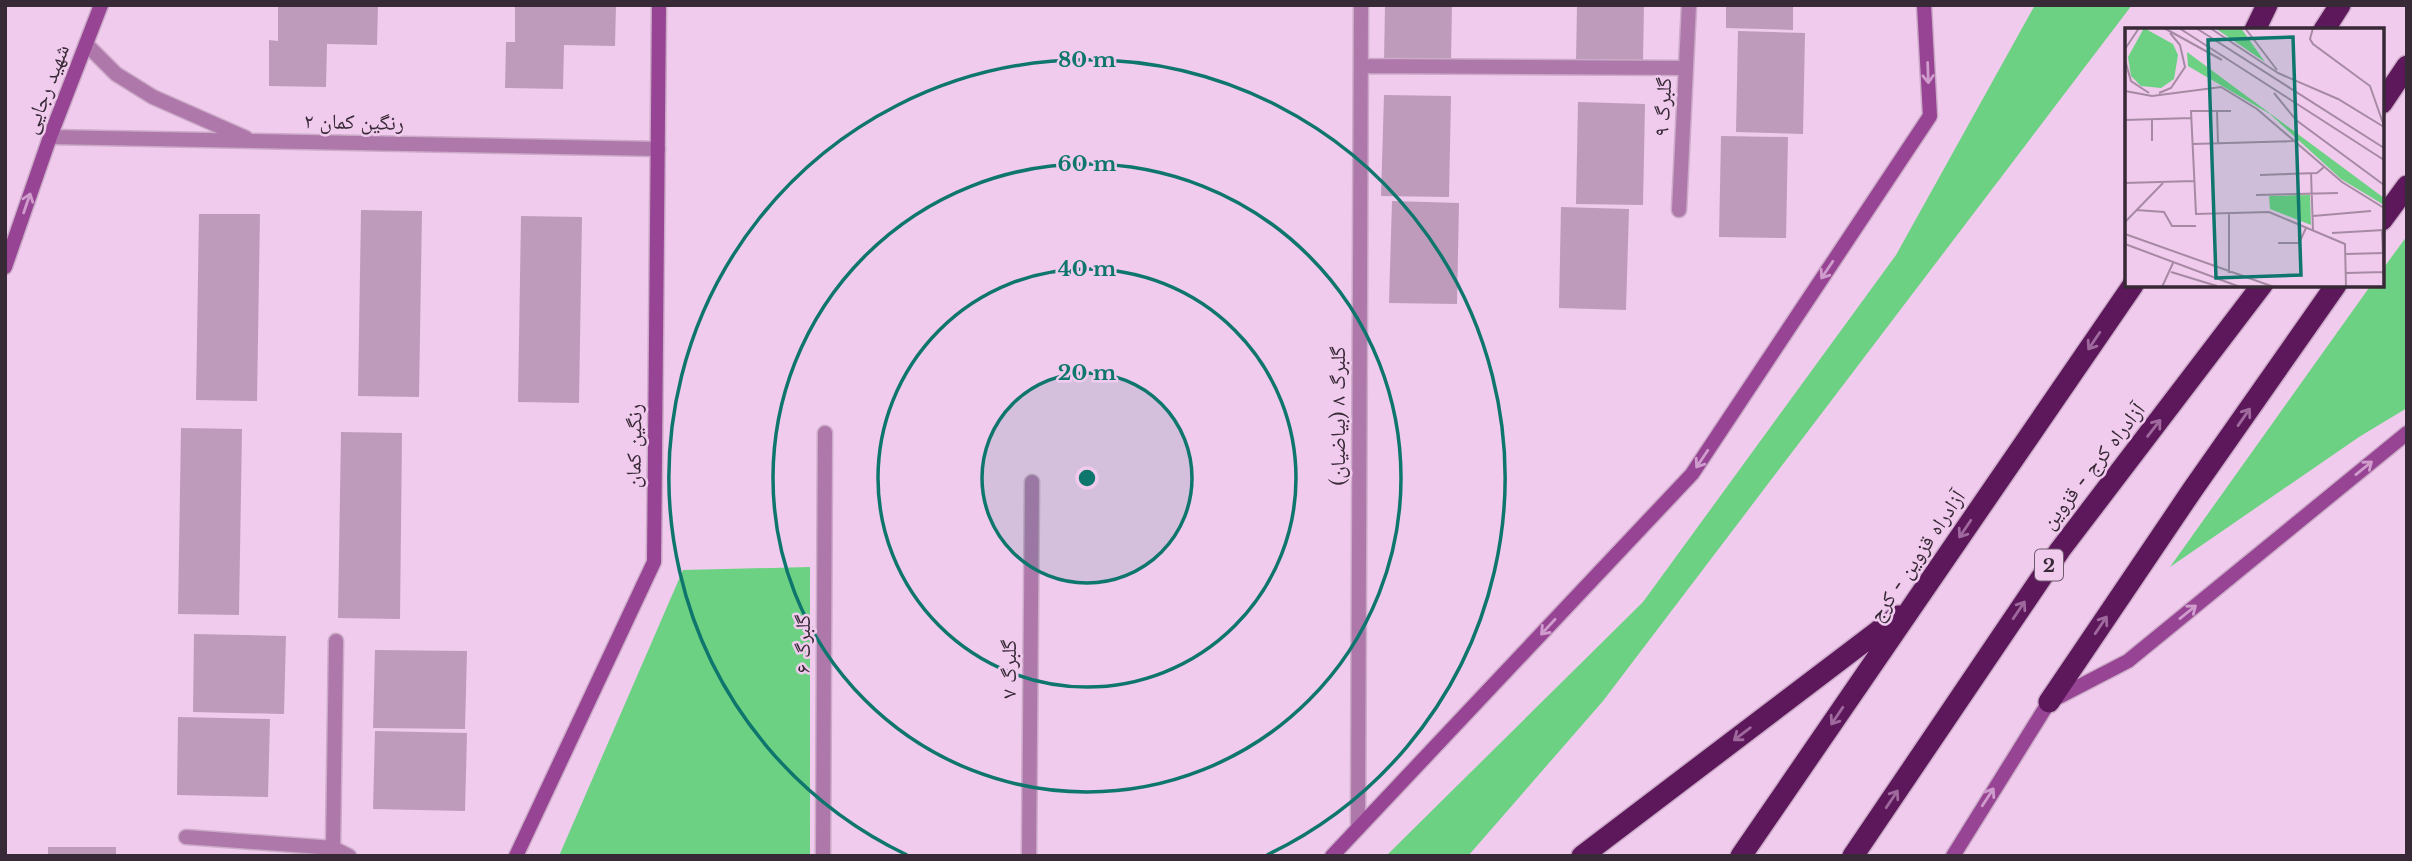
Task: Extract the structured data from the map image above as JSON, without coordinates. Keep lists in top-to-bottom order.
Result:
{
  "streets": {
    "highway": ["آزادراه کرج - قزوین", "آزادراه قزوین - کرج", "2"],
    "main road": ["شهید رجایی", "رنگین کمان"],
    "street": [
      "گلبرگ ۹",
      "رنگین کمان ۲",
      "گلبرگ ۸ (بیاضیان)",
      "گلبرگ ۶",
      "گلبرگ ۷"
    ]
  },
  "crossings": [
    ["شهید رجایی", "رنگین کمان ۲"],
    ["رنگین کمان ۲", "رنگین کمان"]
  ],
  "one_way": ["شهید رجایی"],
  "rings": [
    "80 m",
    "60 m",
    "40 m",
    "20 m"
  ]
}
